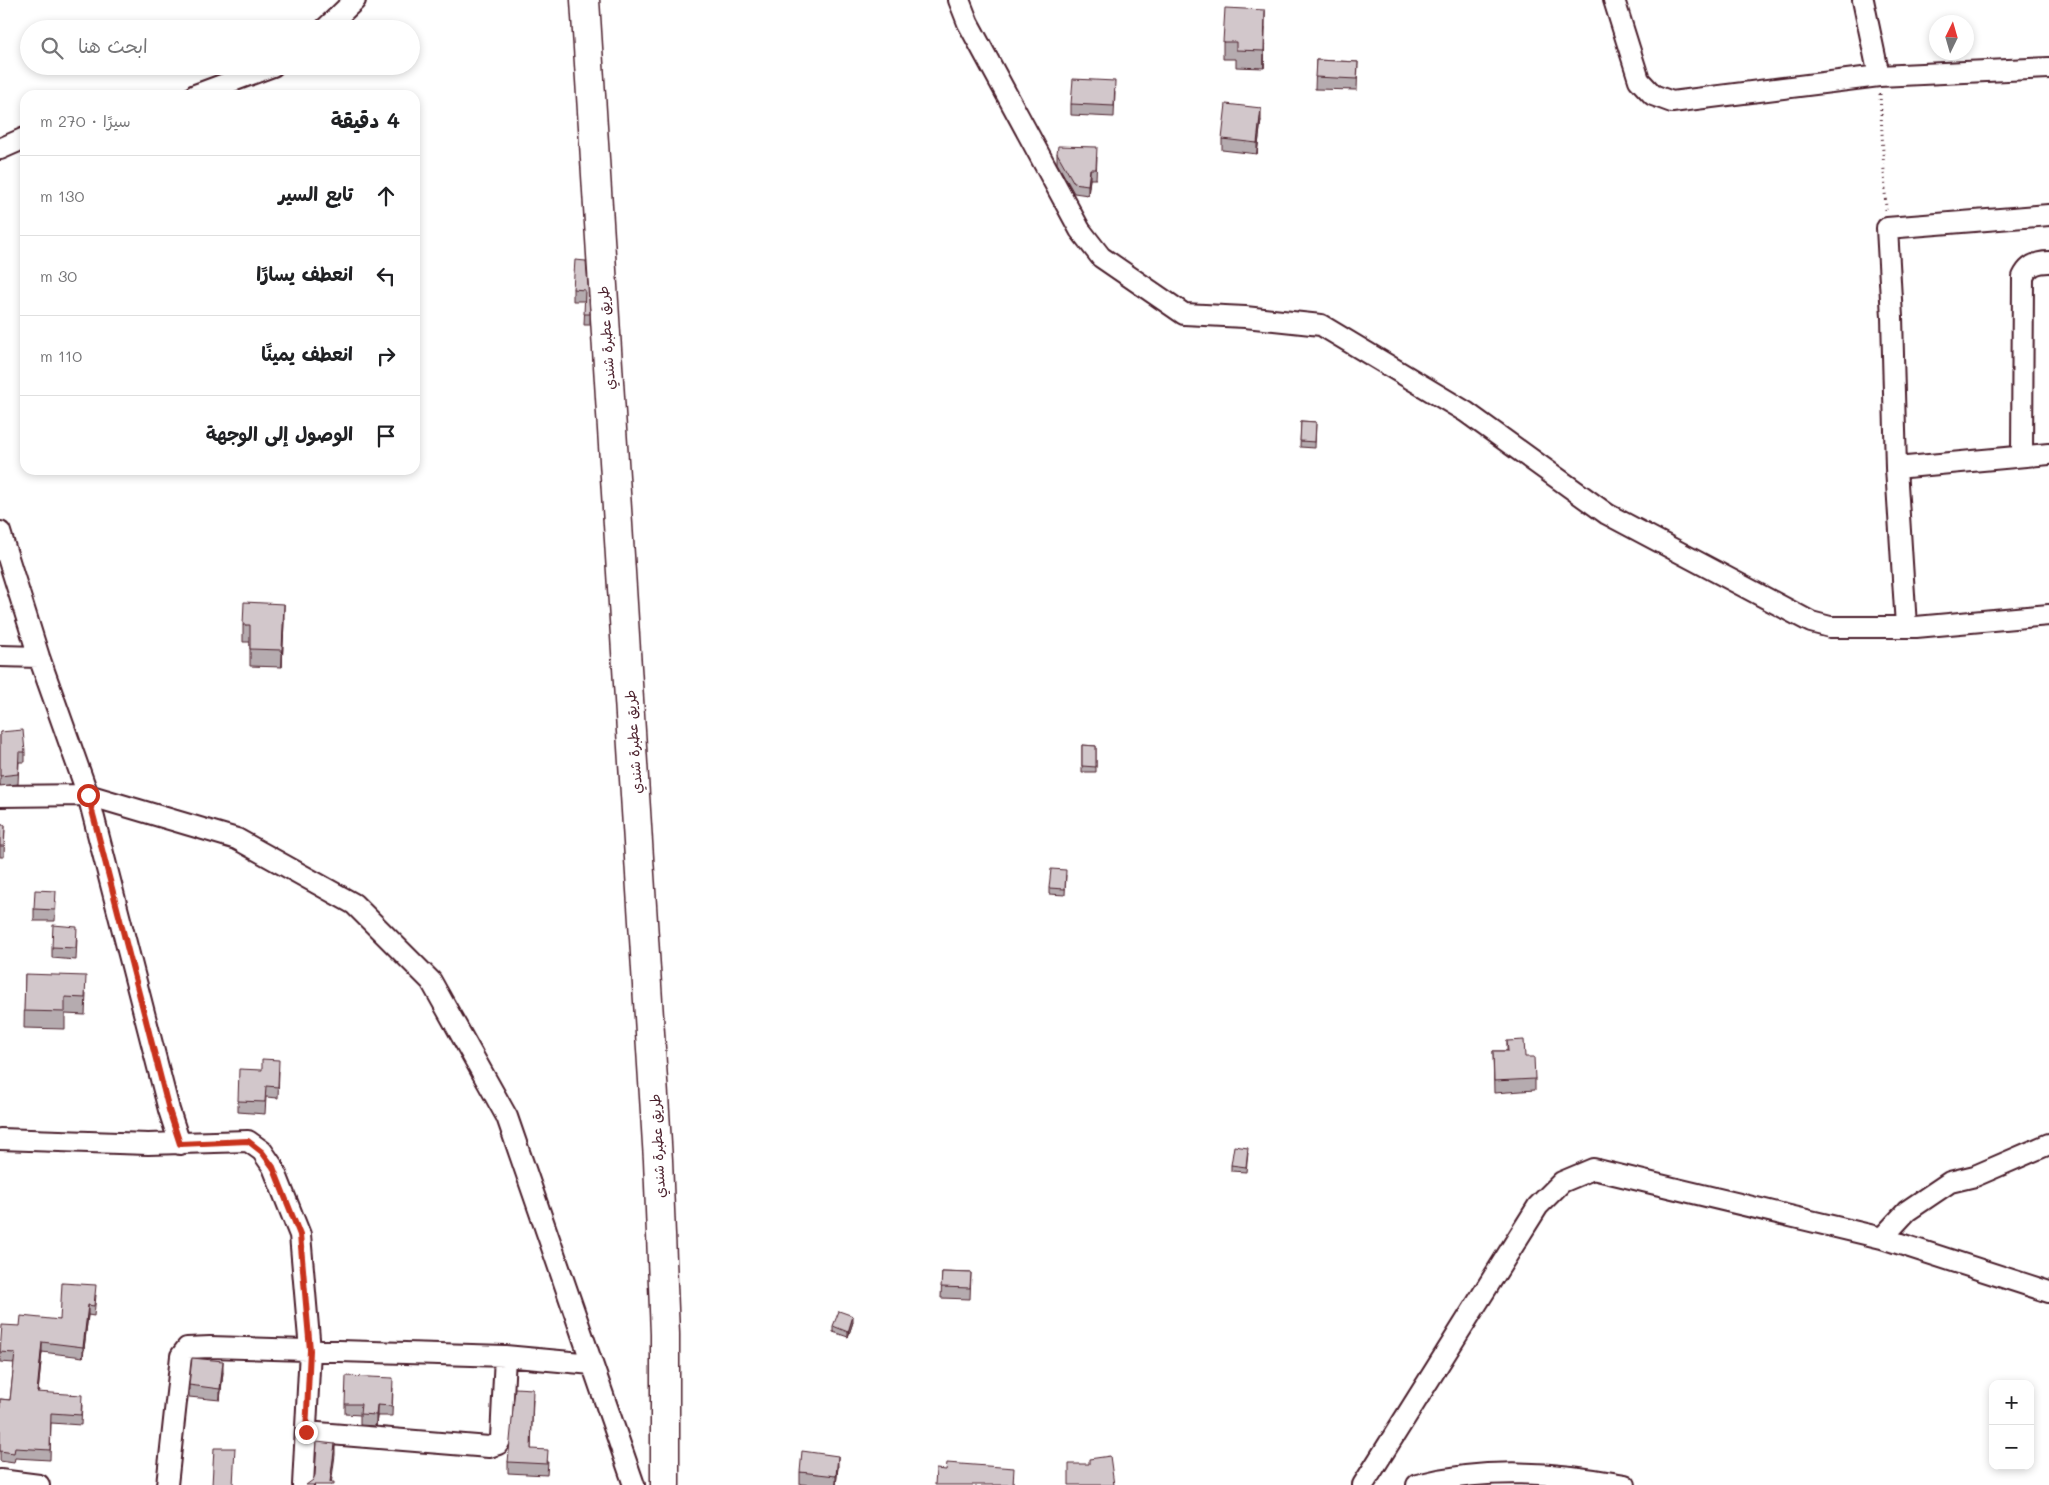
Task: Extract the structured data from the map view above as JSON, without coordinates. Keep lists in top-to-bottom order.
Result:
{
  "streets": {
    "highway": ["طريق عطبرة شندي"]
  },
  "north": "top",
  "page": {
    "search": "ابحث هنا",
    "heading": ["4 دقيقة", "سيرًا · 270 m"],
    "list": [
      ["تابع السير", "130 m"],
      ["انعطف يسارًا", "30 m"],
      ["انعطف يمينًا", "110 m"],
      "الوصول إلى الوجهة"
    ],
    "map_buttons": ["+", "−"]
  }
}
